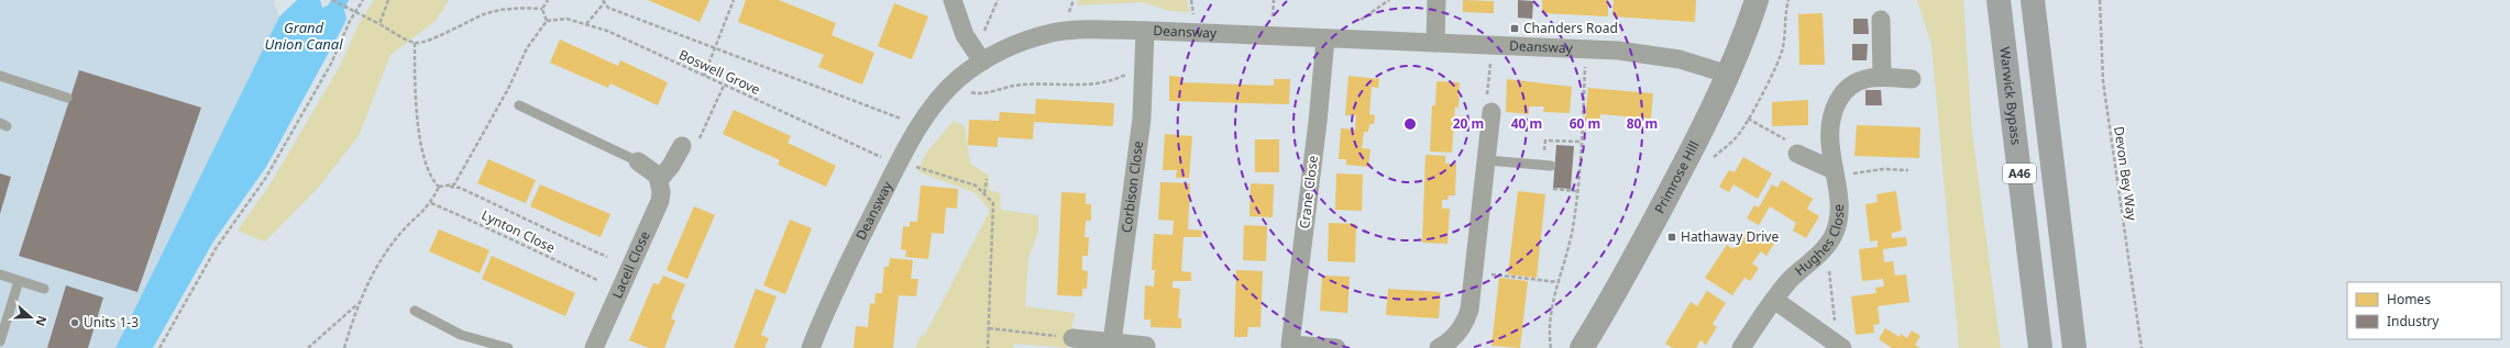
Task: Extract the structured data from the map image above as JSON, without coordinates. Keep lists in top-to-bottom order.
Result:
{
  "streets": {
    "highway": ["Warwick Bypass", "A46"],
    "street": [
      "Deansway",
      "Primrose Hill",
      "Corbison Close",
      "Crane Close",
      "Hughes Close",
      "Lacell Close"
    ],
    "path": ["Boswell Grove", "Devon Bey Way", "Lynton Close"]
  },
  "crossings": [
    ["Deansway", "Primrose Hill"],
    ["Deansway", "Corbison Close"],
    ["Deansway", "Crane Close"]
  ],
  "water": ["Grand Union Canal"],
  "places": {
    "transit": ["Chanders Road", "Hathaway Drive"],
    "other": ["Units 1-3"]
  },
  "legend": ["Homes", "Industry"],
  "north": "right",
  "rings": [
    "20 m",
    "40 m",
    "60 m",
    "80 m"
  ]
}
